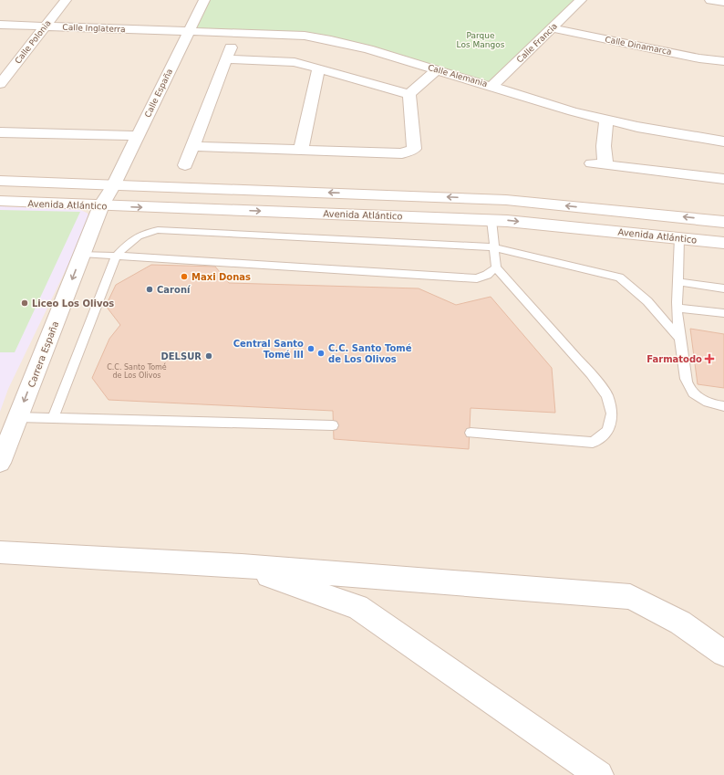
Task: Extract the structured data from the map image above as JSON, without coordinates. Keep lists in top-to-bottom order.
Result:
{
  "streets": {
    "street": [
      "Calle Inglaterra",
      "Calle Polonia",
      "Calle Francia",
      "Calle Dinamarca",
      "Calle Alemania",
      "Calle España",
      "Avenida Atlántico",
      "Carrera España"
    ]
  },
  "crossings": [
    ["Calle Inglaterra", "Calle Polonia"],
    ["Calle Inglaterra", "Calle Alemania"],
    ["Calle Inglaterra", "Calle España"],
    ["Calle Francia", "Calle Dinamarca"],
    ["Calle Francia", "Calle Alemania"],
    ["Calle Alemania", "Calle España"],
    ["Calle España", "Carrera España"],
    ["Avenida Atlántico", "Carrera España"]
  ],
  "one_way": ["Carrera España"],
  "parks": ["Parque Los Mangos"],
  "places": {
    "other": [
      "Maxi Donas",
      "Caroní",
      "Liceo Los Olivos",
      "Central Santo Tomé III",
      "C.C. Santo Tomé de Los Olivos",
      "DELSUR"
    ],
    "health": ["Farmatodo"]
  },
  "house_numbers": ["C.C. Santo Tomé de Los Olivos"]
}
